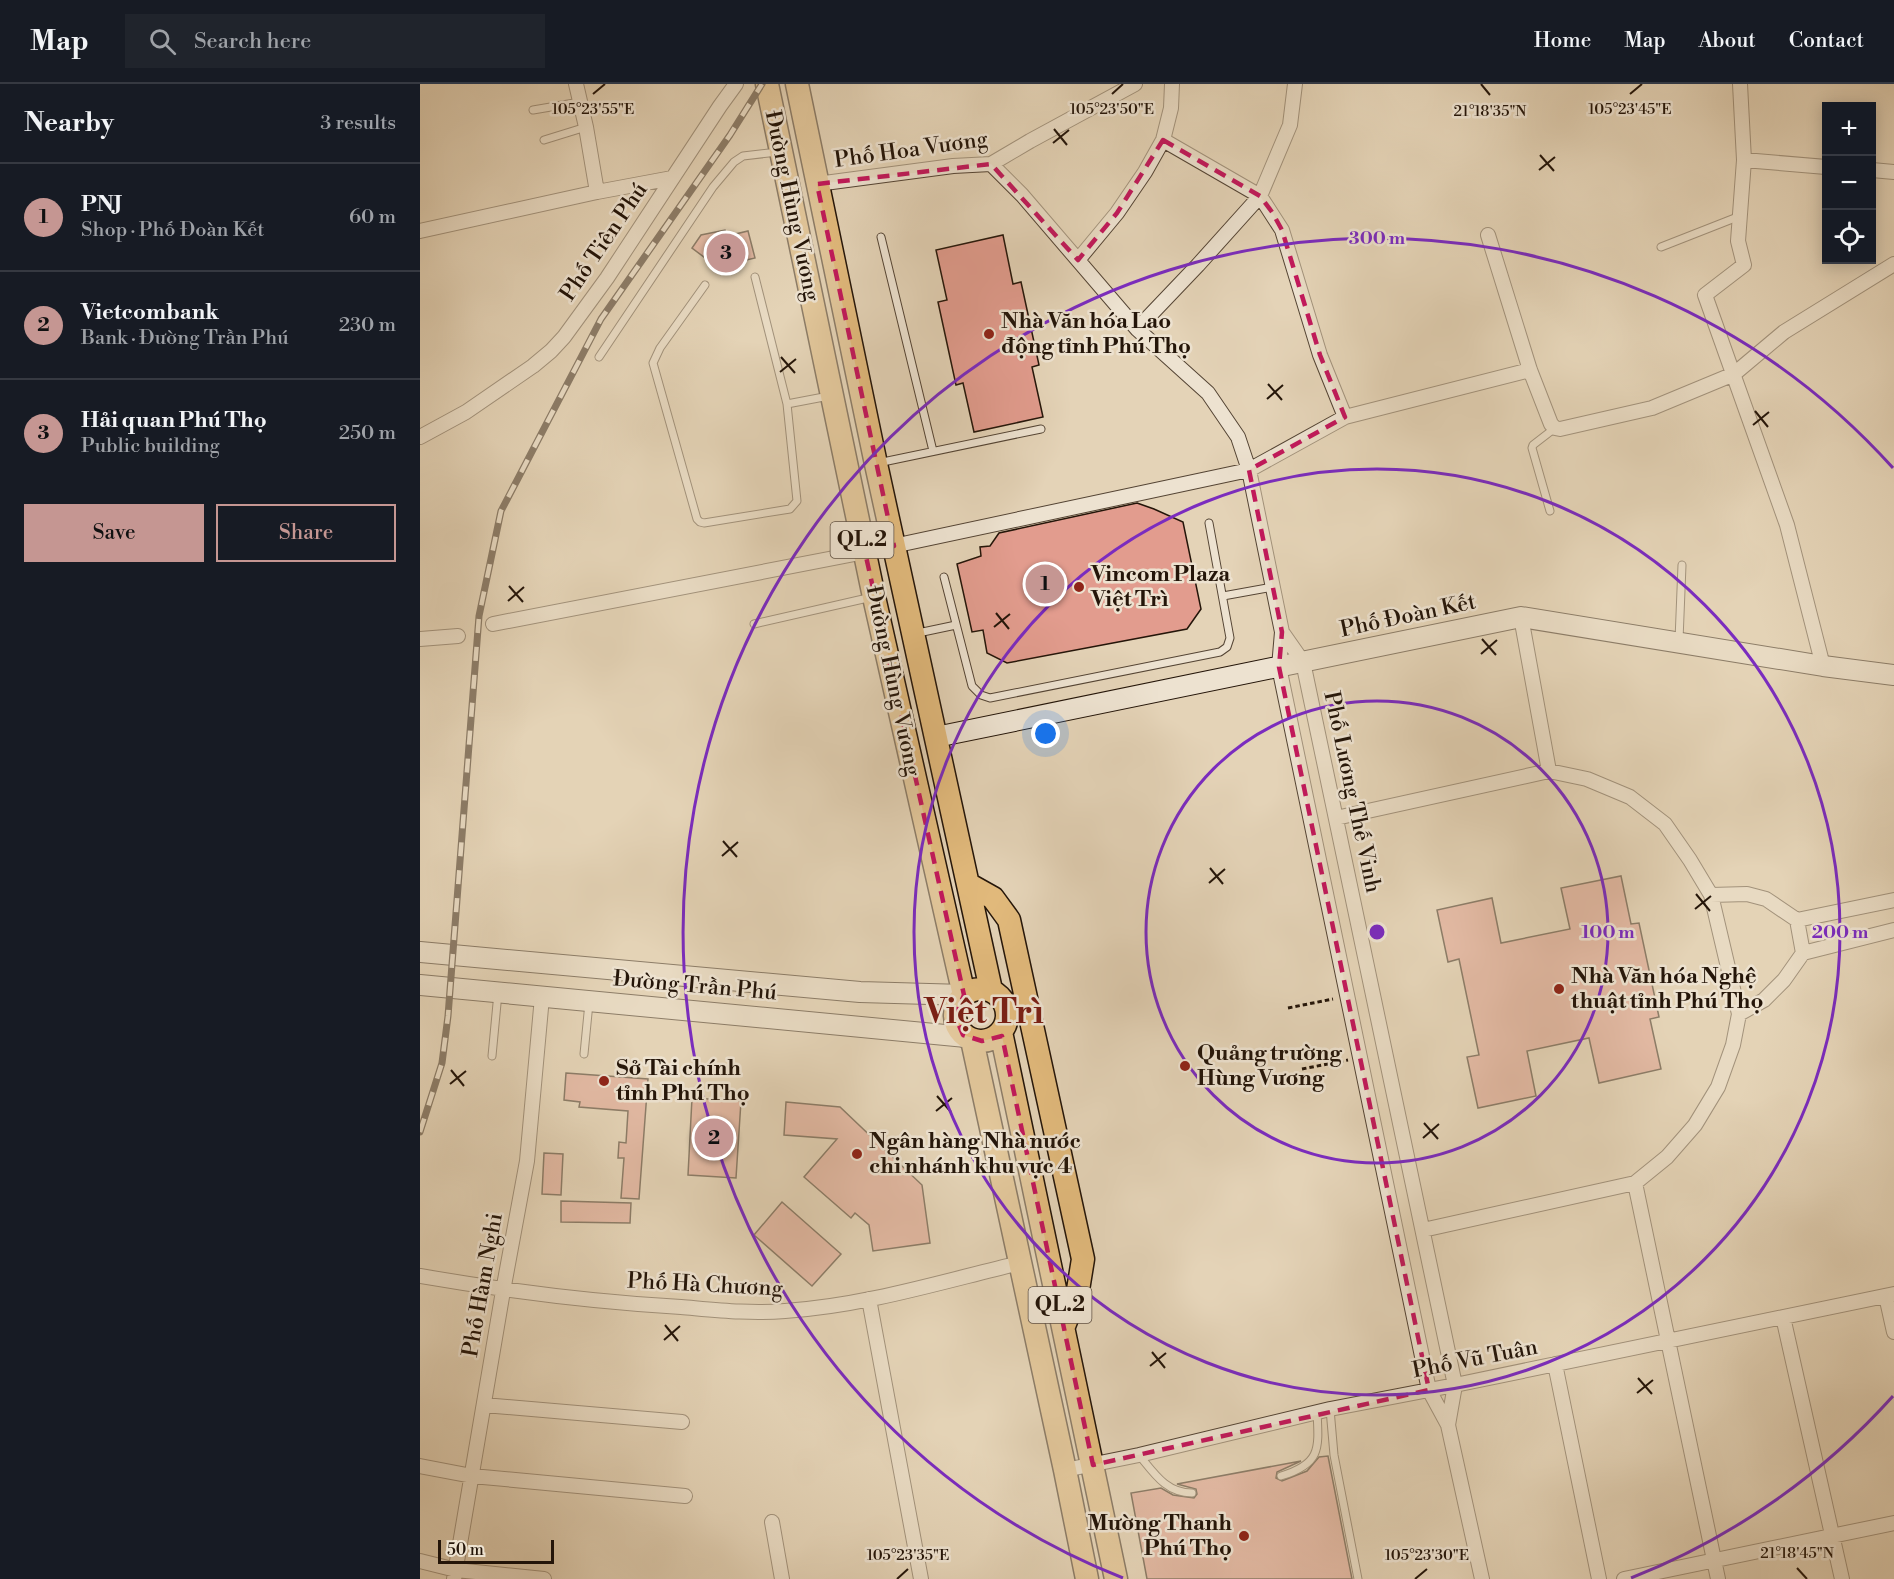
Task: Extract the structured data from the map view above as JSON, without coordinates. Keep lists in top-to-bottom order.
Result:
{
  "streets": {
    "main road": [
      "Đường Hùng Vương",
      "QL.2",
      "Phố Đoàn Kết",
      "Đường Trần Phú"
    ],
    "street": [
      "Phố Hoa Vương",
      "Phố Tiên Phú",
      "Phố Lương Thế Vinh",
      "Phố Hàm Nghi",
      "Phố Hà Chương",
      "Phố Vũ Tuân"
    ]
  },
  "crossings": [
    ["Phố Hoa Vương", "Đường Hùng Vương"],
    ["Phố Hoa Vương", "Phố Lương Thế Vinh"],
    ["Đường Hùng Vương", "QL.2"],
    ["Đường Hùng Vương", "Phố Đoàn Kết"],
    ["Đường Hùng Vương", "Đường Trần Phú"],
    ["QL.2", "Đường Trần Phú"],
    ["QL.2", "Phố Hà Chương"],
    ["QL.2", "Phố Vũ Tuân"],
    ["Phố Đoàn Kết", "Phố Lương Thế Vinh"],
    ["Phố Lương Thế Vinh", "Phố Vũ Tuân"],
    ["Đường Trần Phú", "Phố Hàm Nghi"],
    ["Phố Hàm Nghi", "Phố Hà Chương"]
  ],
  "districts": ["Việt Trì"],
  "places": [
    "Nhà Văn hóa Lao động tỉnh Phú Thọ",
    "Vincom Plaza Việt Trì",
    "Nhà Văn hóa Nghệ thuật tỉnh Phú Thọ",
    "Quảng trường Hùng Vương",
    "Sở Tài chính tỉnh Phú Thọ",
    "Ngân hàng Nhà nước chi nhánh khu vực 4",
    "Mường Thanh Phú Thọ"
  ],
  "scale_bar": "50 m",
  "page": {
    "header": "Map",
    "search": "Search here",
    "nav": [
      "Home",
      "Map",
      "About",
      "Contact"
    ],
    "heading": ["Nearby", "3 results"],
    "map_buttons": ["+", "−"],
    "list": [
      {
        "mark": "1",
        "name": "PNJ",
        "note": "Shop · Phố Đoàn Kết",
        "value": "60 m"
      },
      {
        "mark": "2",
        "name": "Vietcombank",
        "note": "Bank · Đường Trần Phú",
        "value": "230 m"
      },
      {
        "mark": "3",
        "name": "Hải quan Phú Thọ",
        "note": "Public building",
        "value": "250 m"
      }
    ],
    "pins": ["3", "1", "2"],
    "buttons": ["Save", "Share"],
    "scale": "50 m"
  },
  "coordinates": [
    "105°23'55\"E",
    "105°23'50\"E",
    "105°23'45\"E",
    "21°18'35\"N",
    "21°18'45\"N",
    "105°23'35\"E",
    "105°23'30\"E"
  ],
  "rings": ["300 m", "100 m", "200 m"]
}
